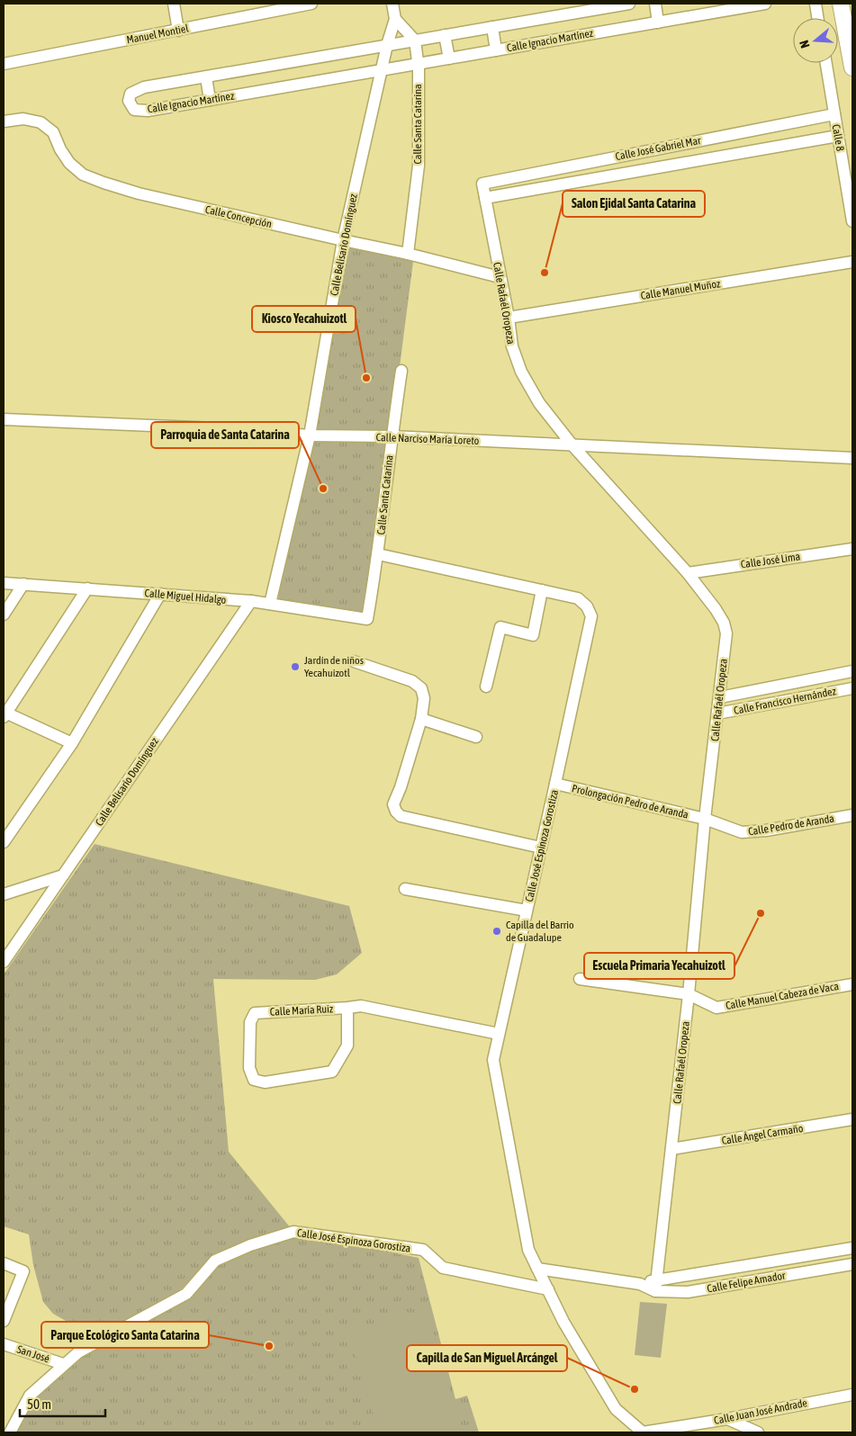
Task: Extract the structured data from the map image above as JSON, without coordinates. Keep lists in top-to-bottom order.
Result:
{
  "streets": {
    "street": [
      "Manuel Montiel",
      "Calle Ignacio Martínez",
      "Calle Santa Catarina",
      "Calle 8",
      "Calle José Gabriel Mar",
      "Calle Concepción",
      "Calle Belisario Domínguez",
      "Calle Manuel Muñoz",
      "Calle Rafaél Oropeza",
      "Calle Narciso María Loreto",
      "Calle José Lima",
      "Calle Miguel Hidalgo",
      "Calle Francisco Hernández",
      "Prolongación Pedro de Aranda",
      "Calle Pedro de Aranda",
      "Calle José Espinoza Gorostiza",
      "Calle Manuel Cabeza de Vaca",
      "Calle María Ruiz",
      "Calle Ángel Carmaño",
      "Calle Felipe Amador",
      "San José",
      "Calle Juan José Andrade"
    ]
  },
  "crossings": [
    ["Calle Ignacio Martínez", "Calle Santa Catarina"],
    ["Calle Ignacio Martínez", "Calle Belisario Domínguez"],
    ["Calle Santa Catarina", "Calle Concepción"],
    ["Calle Santa Catarina", "Calle Narciso María Loreto"],
    ["Calle Santa Catarina", "Calle Miguel Hidalgo"],
    ["Calle Santa Catarina", "Calle José Espinoza Gorostiza"],
    ["Calle 8", "Calle José Gabriel Mar"],
    ["Calle José Gabriel Mar", "Calle Rafaél Oropeza"],
    ["Calle Concepción", "Calle Belisario Domínguez"],
    ["Calle Concepción", "Calle Rafaél Oropeza"],
    ["Calle Belisario Domínguez", "Calle Narciso María Loreto"],
    ["Calle Belisario Domínguez", "Calle Miguel Hidalgo"],
    ["Calle Manuel Muñoz", "Calle Rafaél Oropeza"],
    ["Calle Rafaél Oropeza", "Calle Narciso María Loreto"],
    ["Calle Rafaél Oropeza", "Calle José Lima"],
    ["Calle Rafaél Oropeza", "Calle Francisco Hernández"],
    ["Calle Rafaél Oropeza", "Prolongación Pedro de Aranda"],
    ["Calle Rafaél Oropeza", "Calle Pedro de Aranda"],
    ["Calle Rafaél Oropeza", "Calle Manuel Cabeza de Vaca"],
    ["Calle Rafaél Oropeza", "Calle Ángel Carmaño"],
    ["Calle Rafaél Oropeza", "Calle Felipe Amador"],
    ["Prolongación Pedro de Aranda", "Calle Pedro de Aranda"],
    ["Prolongación Pedro de Aranda", "Calle José Espinoza Gorostiza"],
    ["Calle José Espinoza Gorostiza", "Calle María Ruiz"],
    ["Calle José Espinoza Gorostiza", "Calle Felipe Amador"],
    ["Calle José Espinoza Gorostiza", "San José"],
    ["Calle José Espinoza Gorostiza", "Calle Juan José Andrade"]
  ],
  "places": [
    "Salon Ejidal Santa Catarina",
    "Kiosco Yecahuizotl",
    "Parroquia de Santa Catarina",
    "Jardín de niños Yecahuizotl",
    "Escuela Primaria Yecahuizotl",
    "Capilla del Barrio de Guadalupe",
    "Parque Ecológico Santa Catarina",
    "Capilla de San Miguel Arcángel"
  ],
  "scale_bar": "50 m",
  "north": "left"
}
